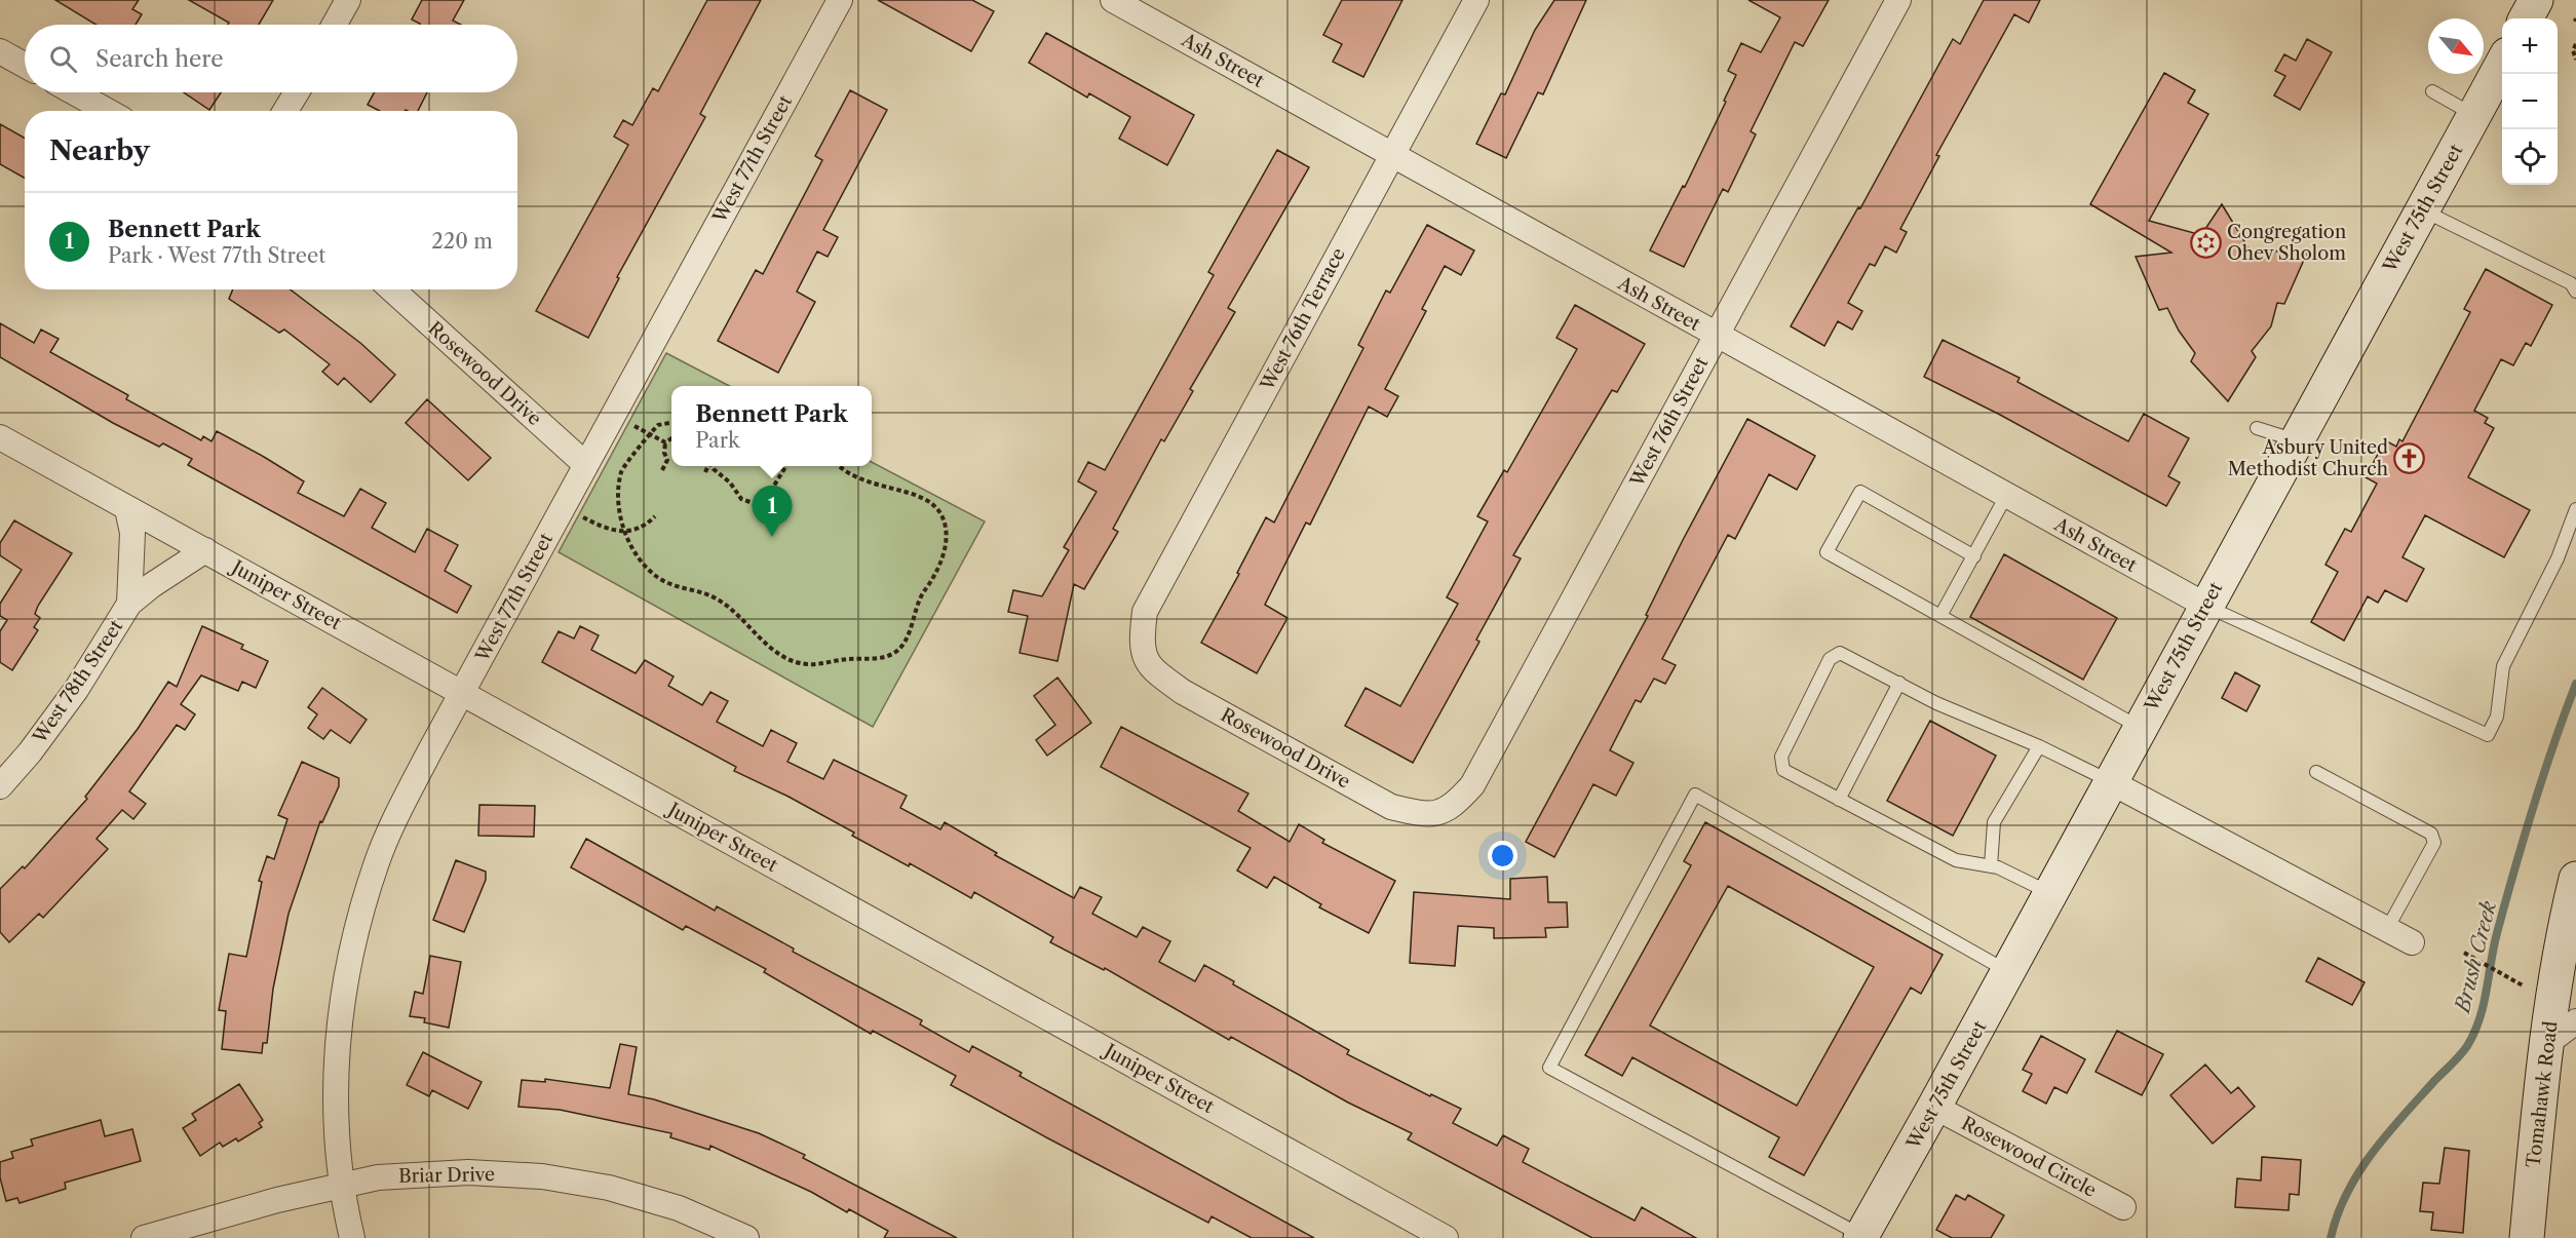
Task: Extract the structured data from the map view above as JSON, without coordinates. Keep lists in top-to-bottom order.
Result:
{
  "streets": {
    "main road": ["West 75th Street", "Tomahawk Road"],
    "street": [
      "Ash Street",
      "West 77th Street",
      "West 76th Terrace",
      "Rosewood Drive",
      "West 76th Street",
      "Juniper Street",
      "West 78th Street",
      "Rosewood Circle",
      "Briar Drive"
    ]
  },
  "crossings": [
    ["Ash Street", "West 75th Street"],
    ["Ash Street", "West 76th Terrace"],
    ["Ash Street", "West 76th Street"],
    ["West 77th Street", "Rosewood Drive"],
    ["West 77th Street", "Juniper Street"],
    ["West 77th Street", "Briar Drive"],
    ["West 75th Street", "Rosewood Circle"],
    ["West 76th Terrace", "Rosewood Drive"],
    ["Rosewood Drive", "West 76th Street"],
    ["Juniper Street", "West 78th Street"]
  ],
  "water": ["Brush Creek"],
  "places": {
    "synagogue": ["Congregation Ohev Sholom"],
    "church": ["Asbury United Methodist Church"]
  },
  "north": "bottom right",
  "page": {
    "map_buttons": ["+", "−"],
    "search": "Search here",
    "heading": "Nearby",
    "list": [
      {
        "mark": "1",
        "name": "Bennett Park",
        "note": "Park · West 77th Street",
        "value": "220 m"
      }
    ],
    "popup": ["Bennett Park", "Park"],
    "pins": "1"
  }
}
